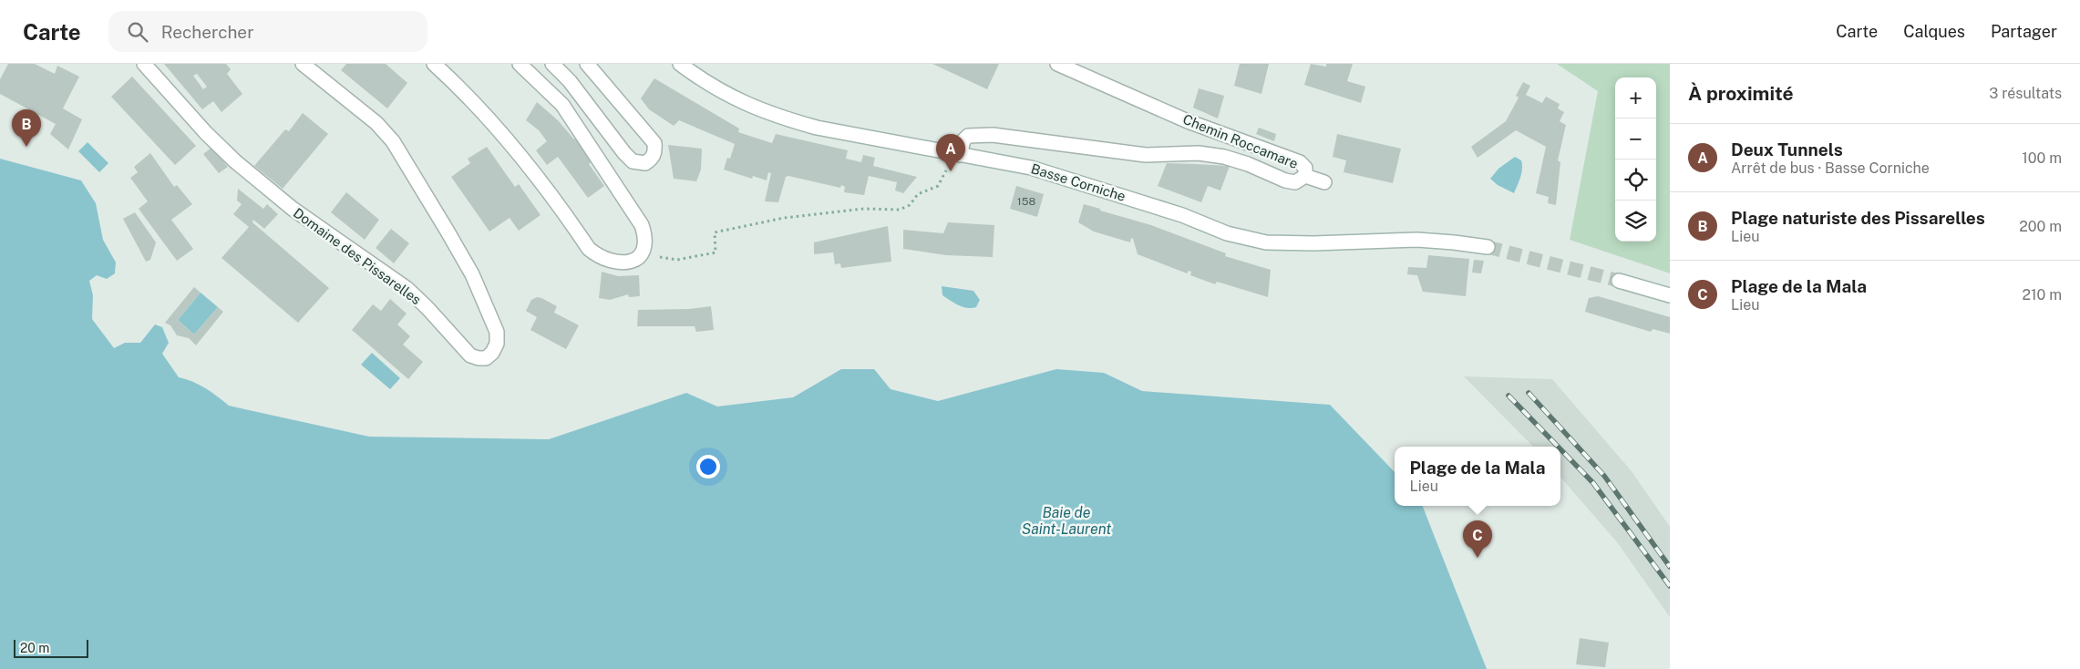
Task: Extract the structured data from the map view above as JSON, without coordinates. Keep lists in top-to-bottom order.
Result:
{
  "streets": {
    "main road": ["Chemin Roccamare", "Basse Corniche", "Domaine des Pissarelles"]
  },
  "crossings": [
    ["Chemin Roccamare", "Basse Corniche"]
  ],
  "water": ["Baie de Saint-Laurent"],
  "house_numbers": ["158"],
  "scale_bar": "20 m",
  "page": {
    "header": "Carte",
    "search": "Rechercher",
    "nav": ["Carte", "Calques", "Partager"],
    "heading": ["À proximité", "3 résultats"],
    "map_buttons": ["+", "−"],
    "pins": ["B", "A", "C"],
    "list": [
      {
        "mark": "A",
        "name": "Deux Tunnels",
        "note": "Arrêt de bus · Basse Corniche",
        "value": "100 m"
      },
      {
        "mark": "B",
        "name": "Plage naturiste des Pissarelles",
        "note": "Lieu",
        "value": "200 m"
      },
      {
        "mark": "C",
        "name": "Plage de la Mala",
        "note": "Lieu",
        "value": "210 m"
      }
    ],
    "popup": ["Plage de la Mala", "Lieu"],
    "scale": "20 m"
  }
}
